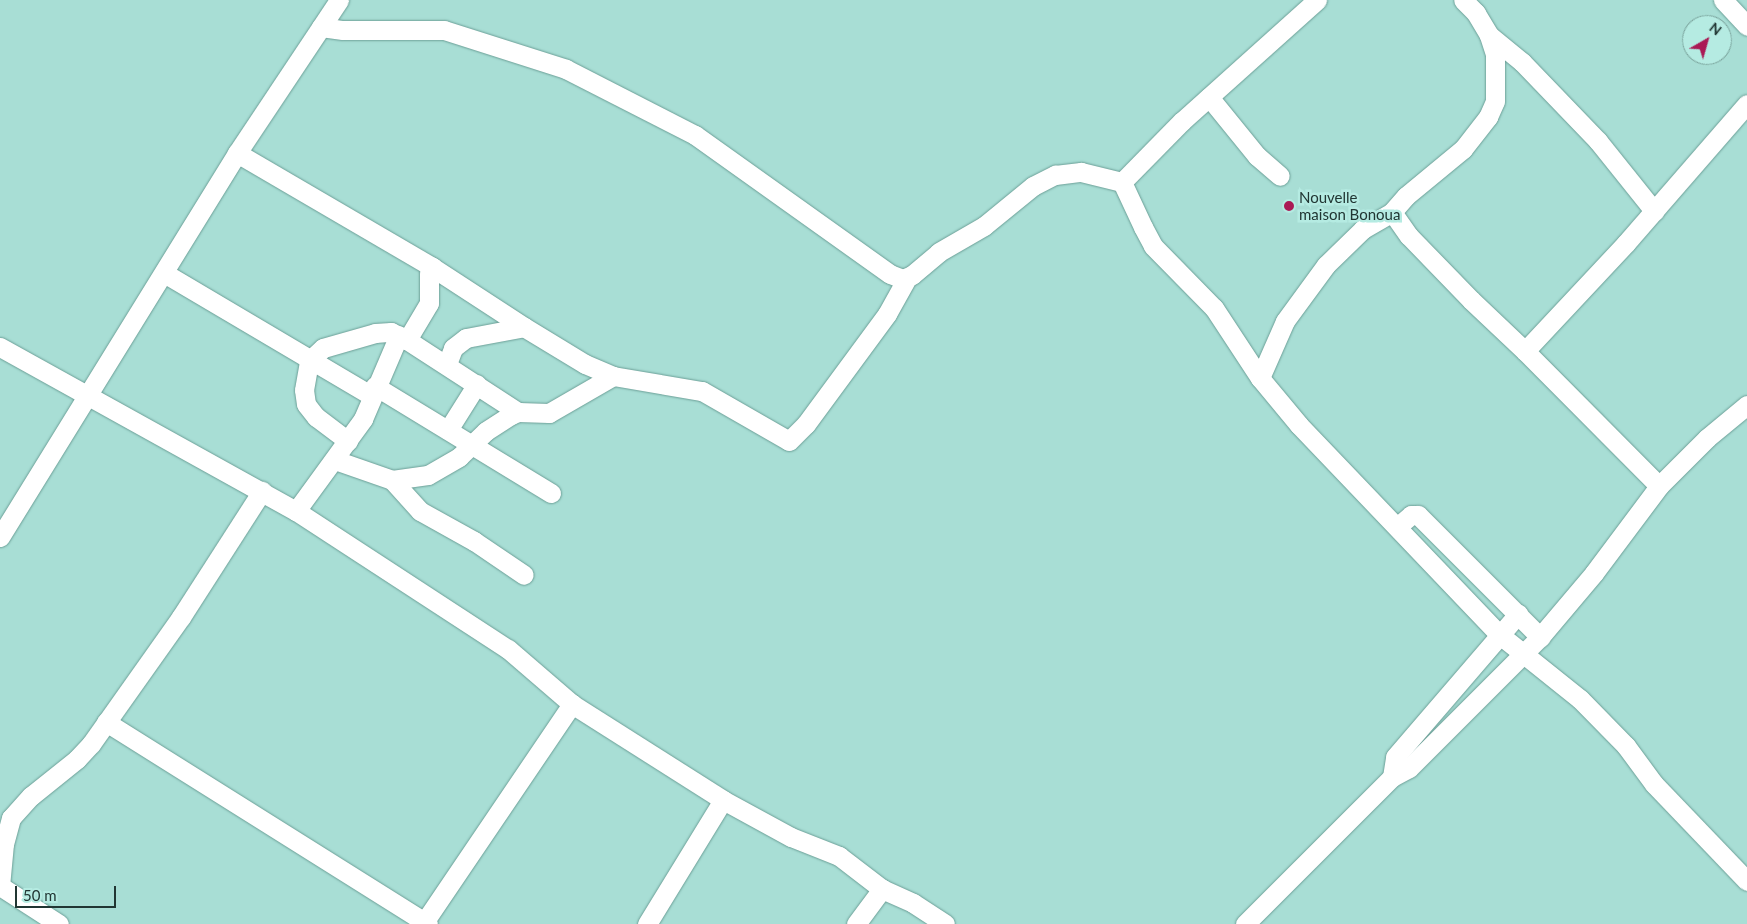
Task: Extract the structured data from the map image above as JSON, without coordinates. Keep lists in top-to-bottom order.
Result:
{
  "places": ["Nouvelle maison Bonoua"],
  "scale_bar": "50 m",
  "north": "top right"
}
